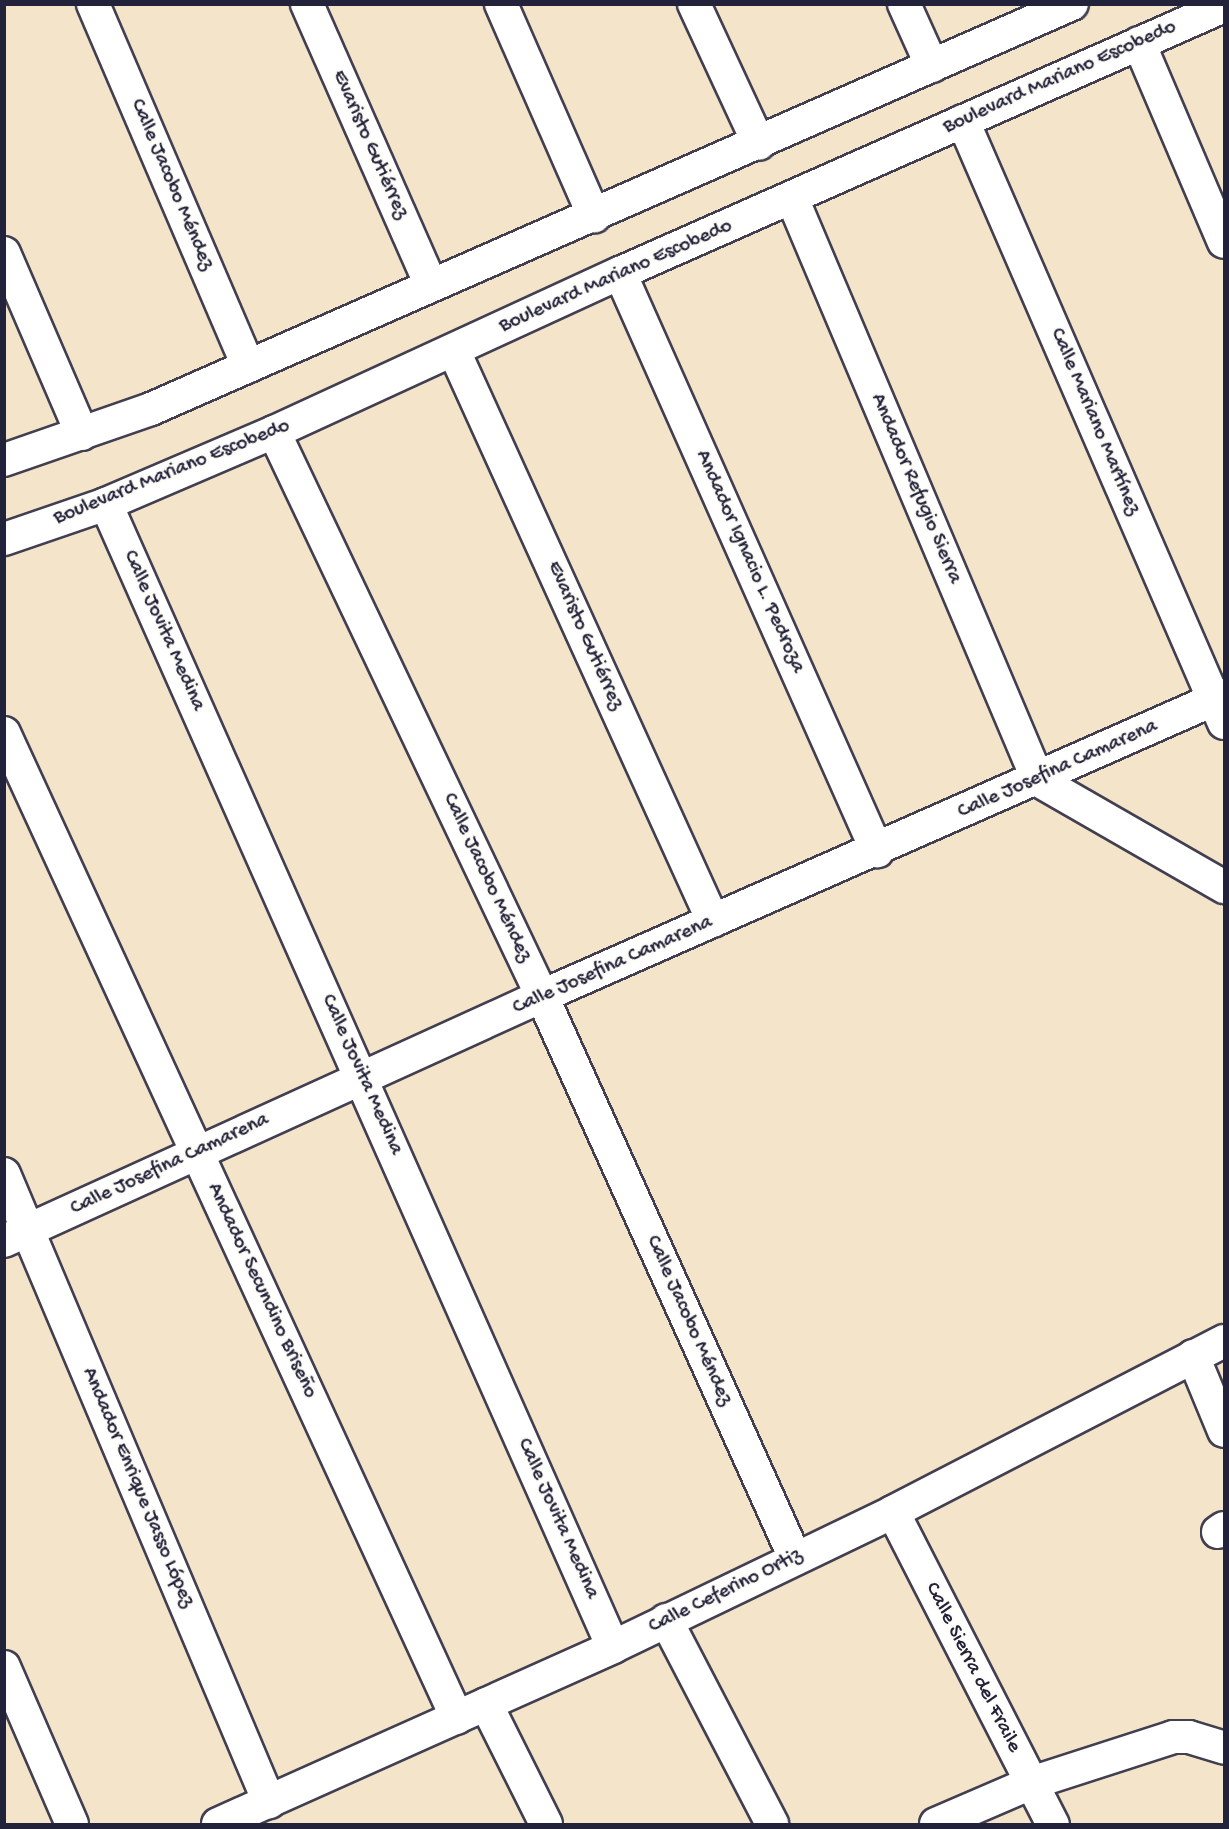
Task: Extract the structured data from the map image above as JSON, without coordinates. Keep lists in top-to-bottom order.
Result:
{
  "streets": {
    "street": [
      "Boulevard Mariano Escobedo",
      "Evaristo Gutiérrez",
      "Calle Jacobo Méndez",
      "Calle Mariano Martínez",
      "Andador Refugio Sierra",
      "Andador Ignacio L. Pedroza",
      "Calle Jovita Medina",
      "Calle Josefina Camarena",
      "Andador Secundino Briseño",
      "Andador Enrique Jasso López",
      "Calle Ceferino Ortiz",
      "Calle Sierra del Fraile"
    ]
  },
  "crossings": [
    ["Boulevard Mariano Escobedo", "Evaristo Gutiérrez"],
    ["Boulevard Mariano Escobedo", "Calle Jacobo Méndez"],
    ["Boulevard Mariano Escobedo", "Calle Mariano Martínez"],
    ["Boulevard Mariano Escobedo", "Andador Refugio Sierra"],
    ["Boulevard Mariano Escobedo", "Andador Ignacio L. Pedroza"],
    ["Boulevard Mariano Escobedo", "Calle Jovita Medina"],
    ["Evaristo Gutiérrez", "Calle Josefina Camarena"],
    ["Calle Jacobo Méndez", "Calle Josefina Camarena"],
    ["Calle Jacobo Méndez", "Calle Ceferino Ortiz"],
    ["Calle Mariano Martínez", "Calle Josefina Camarena"],
    ["Andador Refugio Sierra", "Calle Josefina Camarena"],
    ["Andador Ignacio L. Pedroza", "Calle Josefina Camarena"],
    ["Calle Jovita Medina", "Calle Josefina Camarena"],
    ["Calle Jovita Medina", "Calle Ceferino Ortiz"],
    ["Calle Josefina Camarena", "Andador Secundino Briseño"],
    ["Calle Josefina Camarena", "Andador Enrique Jasso López"],
    ["Andador Secundino Briseño", "Calle Ceferino Ortiz"],
    ["Andador Enrique Jasso López", "Calle Ceferino Ortiz"],
    ["Calle Ceferino Ortiz", "Calle Sierra del Fraile"]
  ]
}
